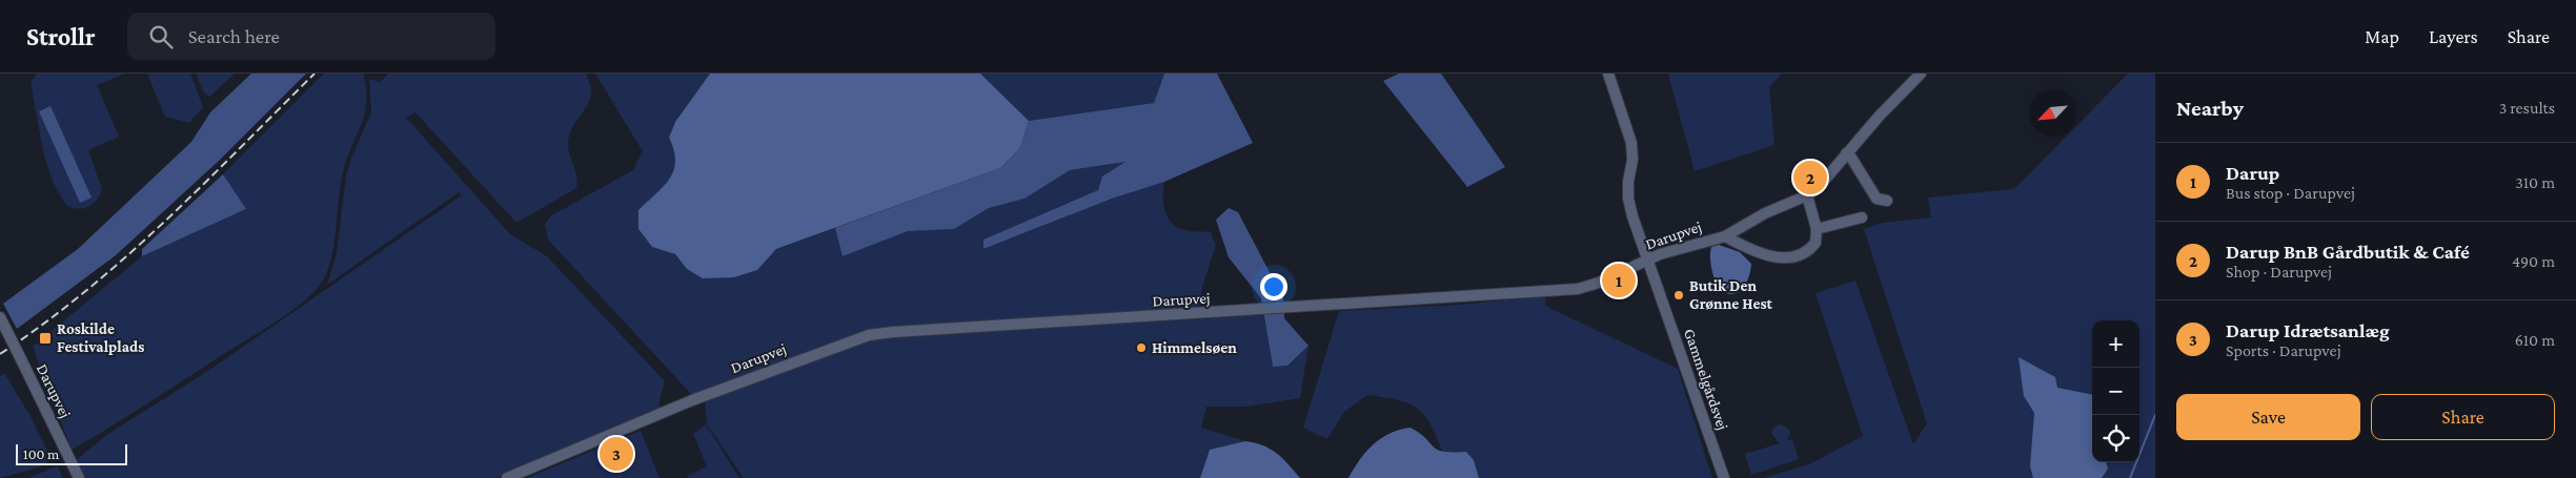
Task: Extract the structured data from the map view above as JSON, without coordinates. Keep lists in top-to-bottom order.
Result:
{
  "streets": {
    "street": ["Darupvej", "Gammelgårdsvej"]
  },
  "crossings": [
    ["Darupvej", "Gammelgårdsvej"]
  ],
  "places": {
    "other": ["Butik Den Grønne Hest", "Himmelsøen"],
    "transit": ["Roskilde Festivalplads"]
  },
  "scale_bar": "100 m",
  "north": "bottom left",
  "page": {
    "header": "Strollr",
    "search": "Search here",
    "nav": ["Map", "Layers", "Share"],
    "heading": ["Nearby", "3 results"],
    "list": [
      {
        "mark": "1",
        "name": "Darup",
        "note": "Bus stop · Darupvej",
        "value": "310 m"
      },
      {
        "mark": "2",
        "name": "Darup BnB Gårdbutik & Café",
        "note": "Shop · Darupvej",
        "value": "490 m"
      },
      {
        "mark": "3",
        "name": "Darup Idrætsanlæg",
        "note": "Sports · Darupvej",
        "value": "610 m"
      }
    ],
    "pins": ["2", "1", "3"],
    "map_buttons": ["+", "−"],
    "buttons": ["Save", "Share"],
    "scale": "100 m"
  }
}
